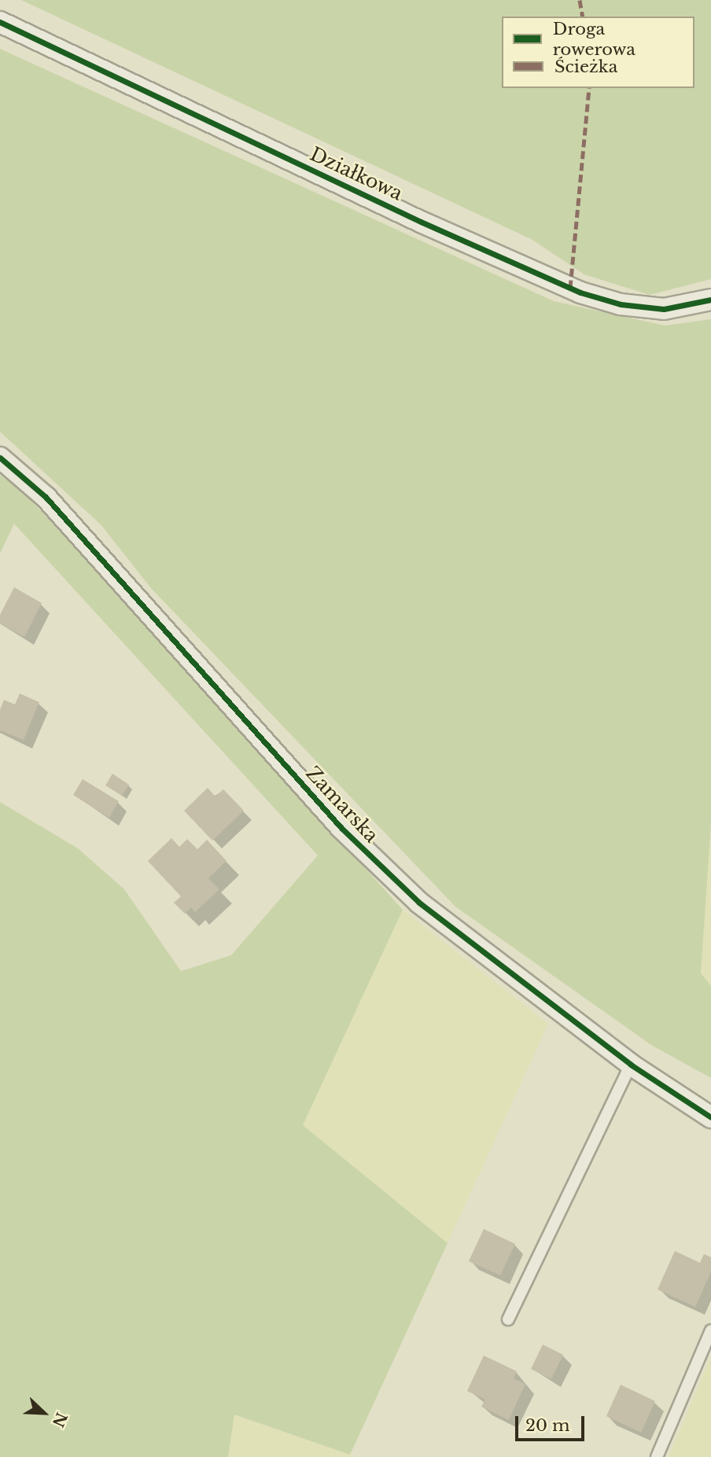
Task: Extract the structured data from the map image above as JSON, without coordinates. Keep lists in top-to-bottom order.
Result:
{
  "streets": {
    "street": ["Działkowa", "Zamarska"]
  },
  "legend": ["Droga rowerowa", "Ścieżka"],
  "scale_bar": "20 m",
  "north": "bottom right"
}
